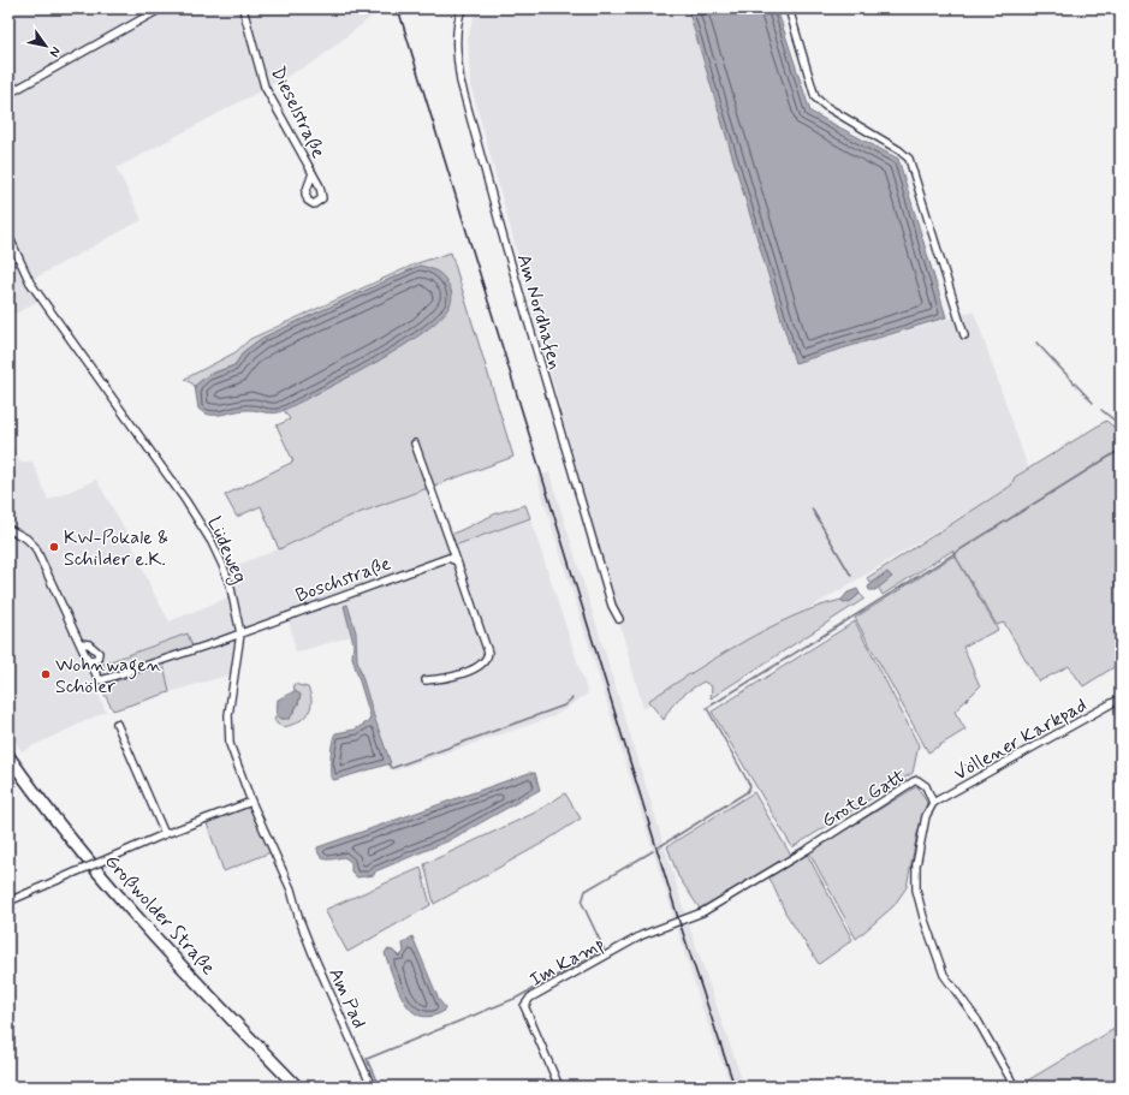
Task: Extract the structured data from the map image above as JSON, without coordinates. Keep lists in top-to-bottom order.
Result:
{
  "streets": {
    "main road": ["Großwolder Straße"],
    "street": [
      "Dieselstraße",
      "Am Nordhafen",
      "Lüdeweg",
      "Boschstraße",
      "Völlener Karkpad",
      "Grote Gatt",
      "Im Kamp",
      "Am Pad"
    ]
  },
  "crossings": [
    ["Lüdeweg", "Boschstraße"],
    ["Lüdeweg", "Am Pad"],
    ["Völlener Karkpad", "Grote Gatt"],
    ["Grote Gatt", "Im Kamp"]
  ],
  "places": ["KW-Pokale & Schilder e.K.", "Wohnwagen Schöler"],
  "north": "bottom right"
}
